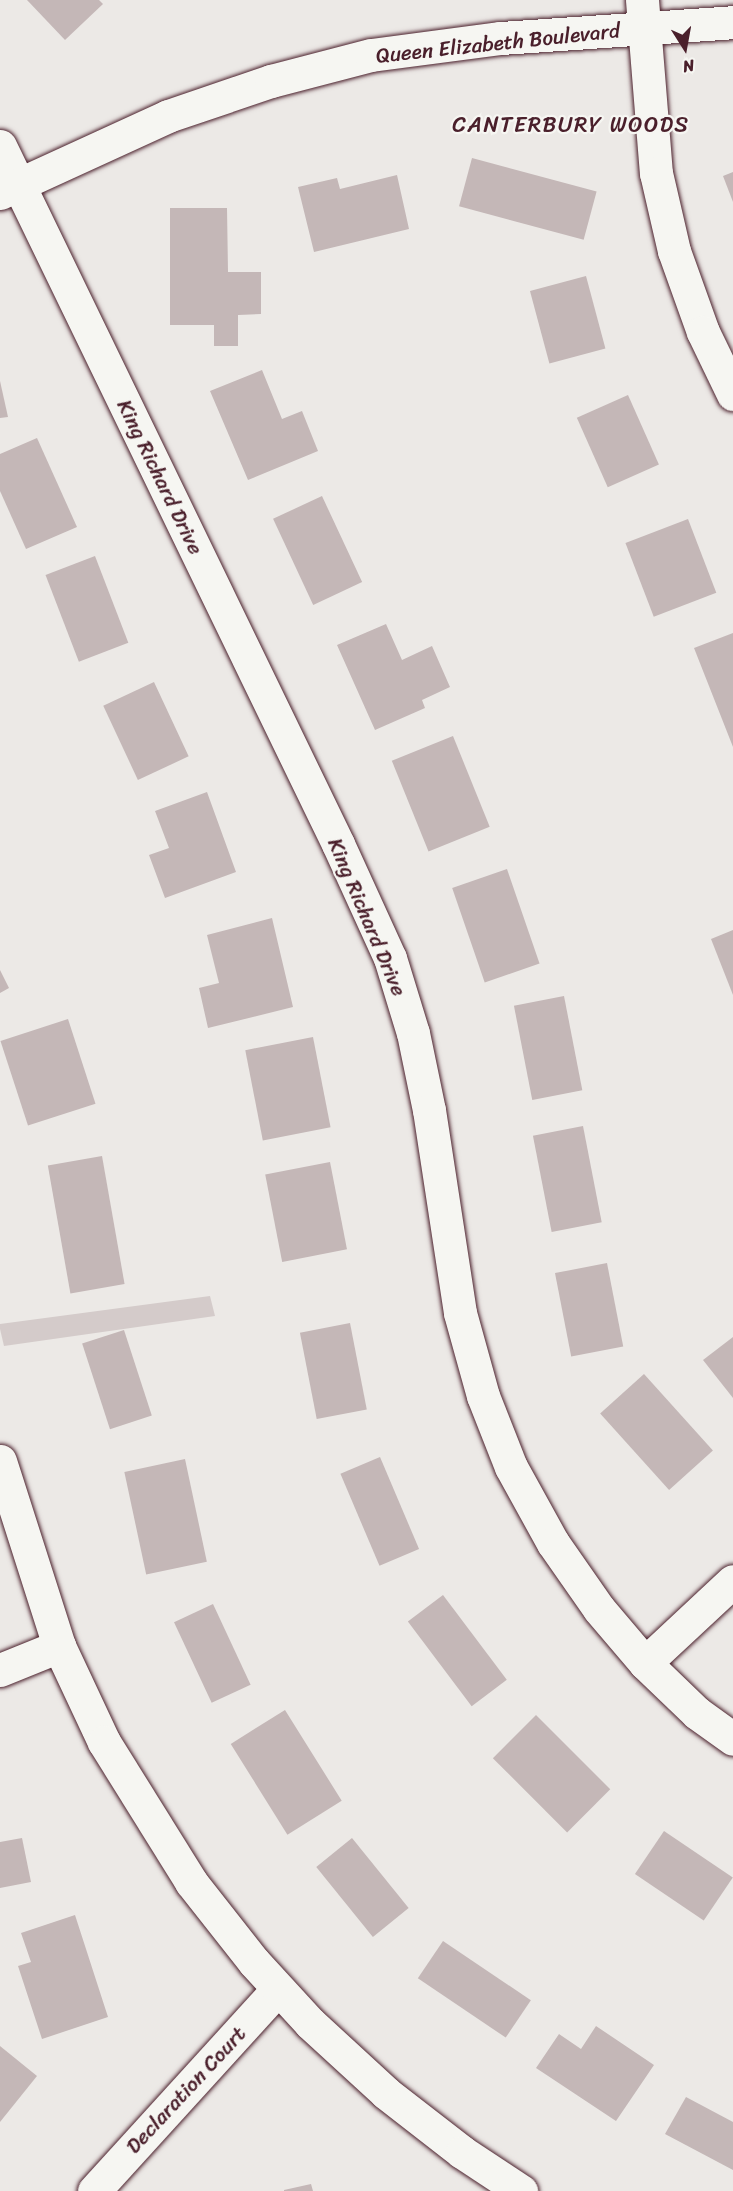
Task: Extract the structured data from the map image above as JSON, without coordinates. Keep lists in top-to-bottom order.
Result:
{
  "streets": {
    "street": ["Queen Elizabeth Boulevard", "King Richard Drive", "Declaration Court"]
  },
  "crossings": [
    ["Queen Elizabeth Boulevard", "King Richard Drive"]
  ],
  "districts": ["CANTERBURY WOODS"],
  "north": "bottom"
}
